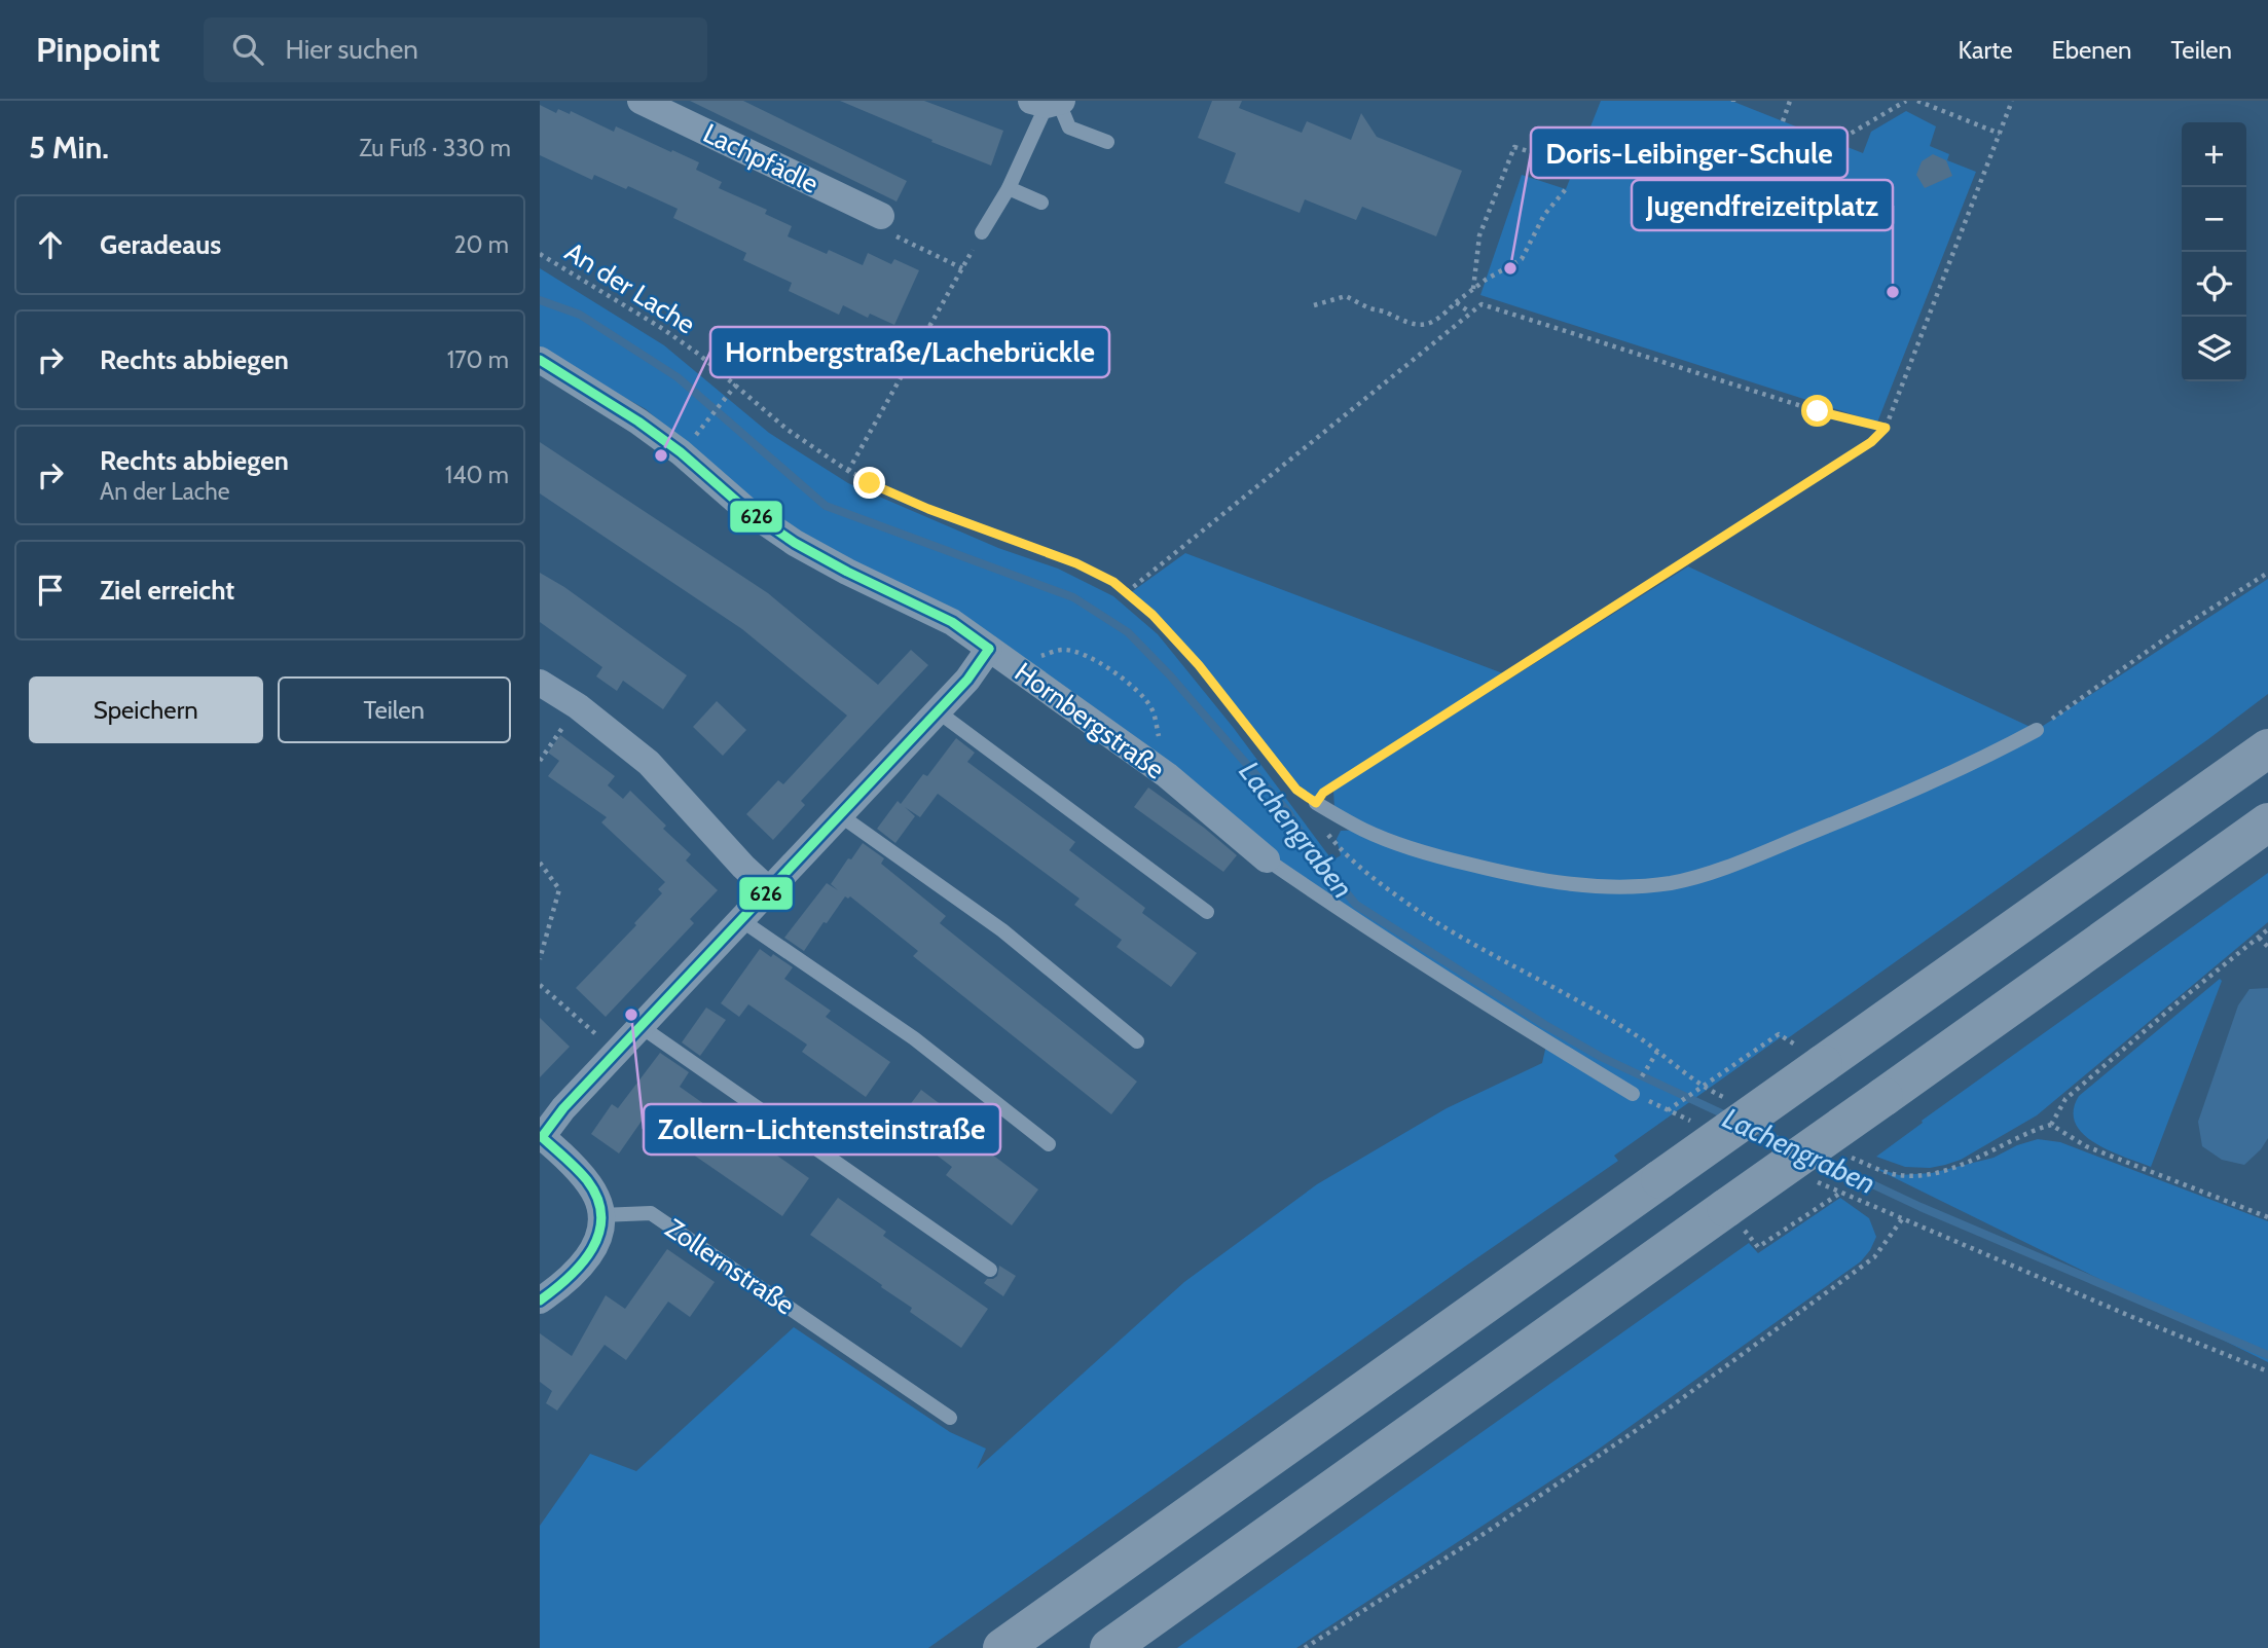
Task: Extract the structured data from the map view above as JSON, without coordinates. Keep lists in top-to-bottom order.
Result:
{
  "streets": {
    "street": ["Lachpfädle", "Hornbergstraße"],
    "lane": ["Zollernstraße"],
    "path": ["An der Lache"]
  },
  "water": ["Lachengraben"],
  "places": [
    "Doris-Leibinger-Schule",
    "Jugendfreizeitplatz",
    "Hornbergstraße/Lachebrückle",
    "Zollern-Lichtensteinstraße"
  ],
  "lines": ["transit line 626"],
  "page": {
    "header": "Pinpoint",
    "search": "Hier suchen",
    "nav": ["Karte", "Ebenen", "Teilen"],
    "heading": ["5 Min.", "Zu Fuß · 330 m"],
    "map_buttons": ["+", "−"],
    "list": [
      ["Geradeaus", "20 m"],
      ["Rechts abbiegen", "170 m"],
      ["Rechts abbiegen", "An der Lache", "140 m"],
      "Ziel erreicht"
    ],
    "buttons": ["Speichern", "Teilen"]
  }
}
